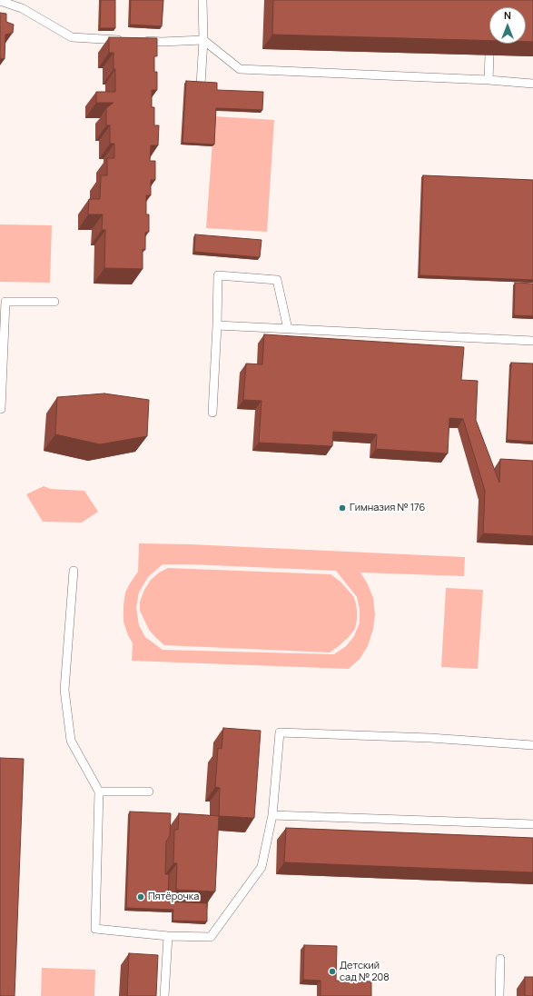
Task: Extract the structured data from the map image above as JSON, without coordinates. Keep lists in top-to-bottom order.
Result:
{
  "places": ["Гимназия № 176", "Пятёрочка", "Детский сад № 208"],
  "north": "top"
}
